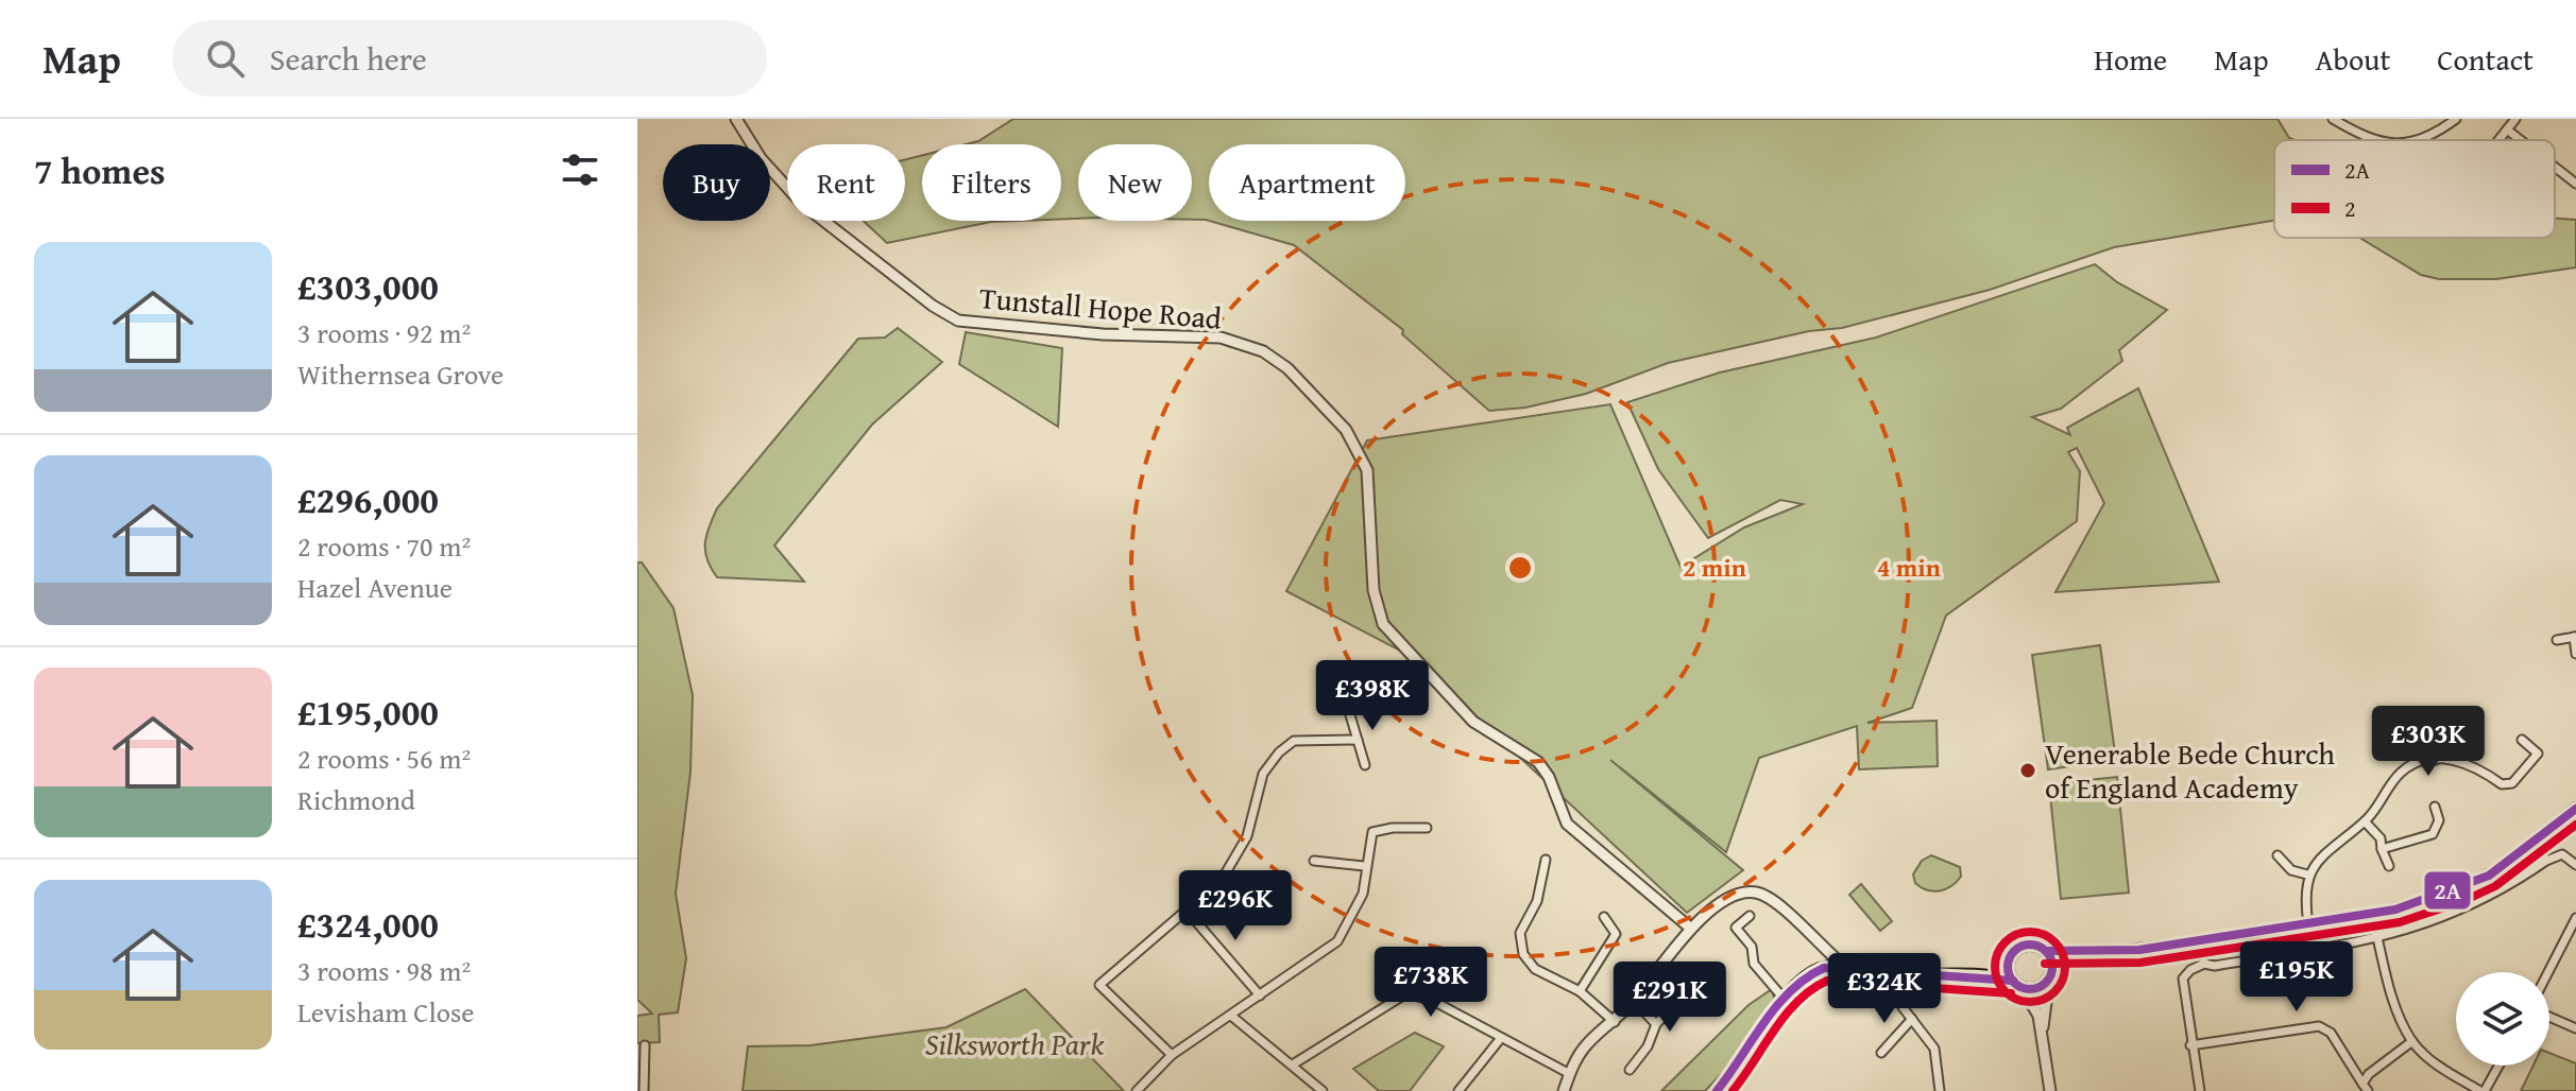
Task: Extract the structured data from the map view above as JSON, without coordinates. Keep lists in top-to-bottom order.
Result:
{
  "streets": {
    "street": ["Tunstall Hope Road"]
  },
  "parks": ["Silksworth Park"],
  "places": ["Venerable Bede Church of England Academy"],
  "lines": ["transit line 2A", "transit line 2"],
  "legend": ["2A", "2"],
  "page": {
    "header": "Map",
    "search": "Search here",
    "nav": [
      "Home",
      "Map",
      "About",
      "Contact"
    ],
    "heading": "7 homes",
    "chip": [
      "Buy",
      "Rent",
      "Filters",
      "New",
      "Apartment"
    ],
    "list": [
      {
        "name": "£303,000",
        "note": "3 rooms · 92 m² · Withernsea Grove"
      },
      {
        "name": "£296,000",
        "note": "2 rooms · 70 m² · Hazel Avenue"
      },
      {
        "name": "£195,000",
        "note": "2 rooms · 56 m² · Richmond"
      },
      {
        "name": "£324,000",
        "note": "3 rooms · 98 m² · Levisham Close"
      }
    ],
    "price": [
      "£398K",
      "£303K",
      "£296K",
      "£195K",
      "£738K",
      "£324K",
      "£291K"
    ]
  },
  "rings": ["2 min", "4 min"]
}
